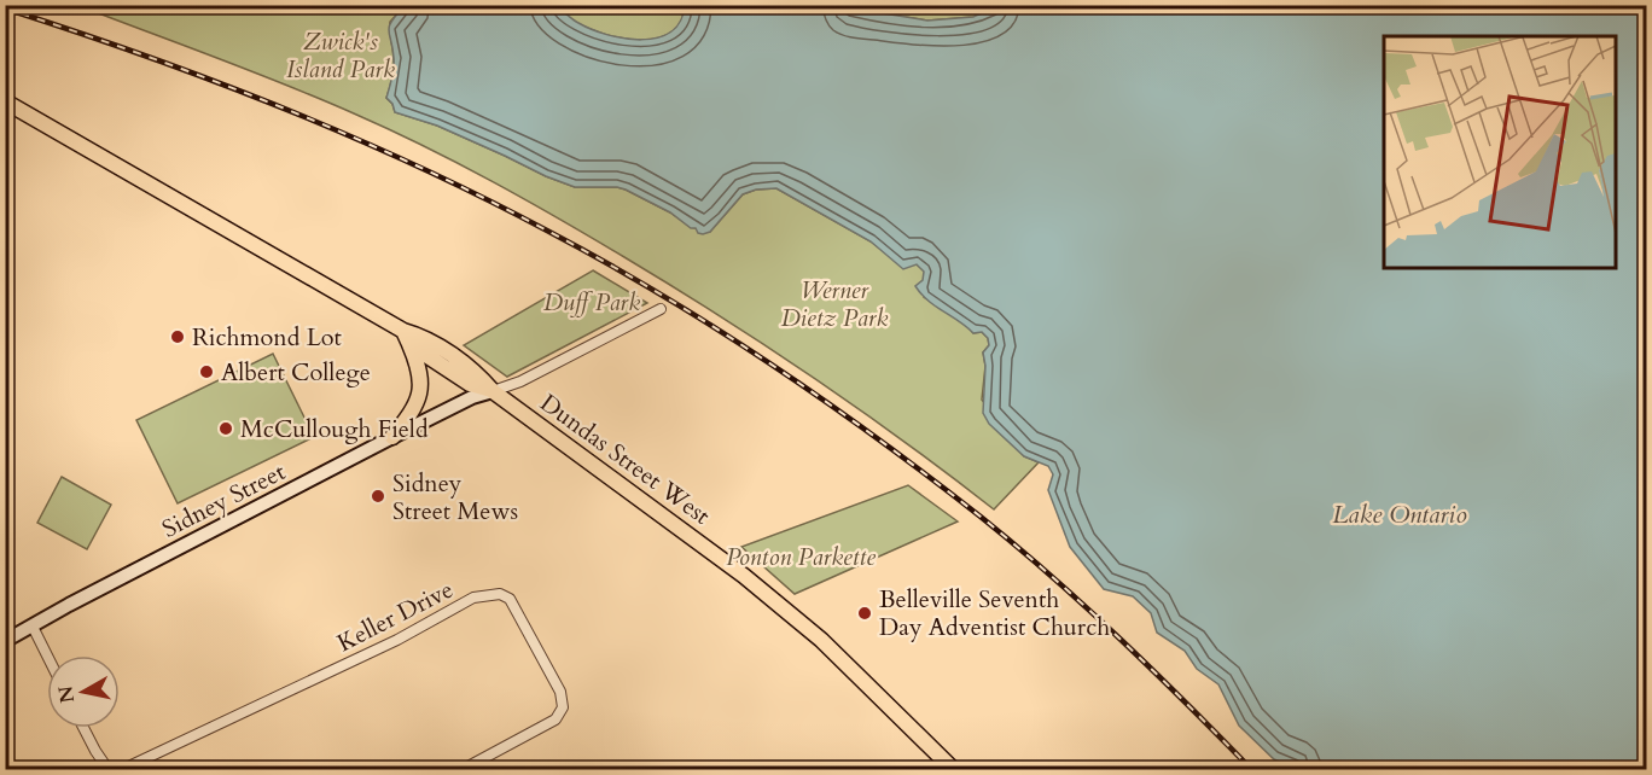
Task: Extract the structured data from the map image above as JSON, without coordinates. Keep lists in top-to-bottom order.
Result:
{
  "streets": {
    "main road": ["Dundas Street West", "Sidney Street"],
    "street": ["Keller Drive"]
  },
  "crossings": [
    ["Dundas Street West", "Sidney Street"]
  ],
  "water": ["Lake Ontario"],
  "parks": [
    "Zwick's Island Park",
    "Werner Dietz Park",
    "Duff Park",
    "Ponton Parkette"
  ],
  "places": [
    "Richmond Lot",
    "Albert College",
    "McCullough Field",
    "Sidney Street Mews",
    "Belleville Seventh Day Adventist Church"
  ],
  "north": "left"
}
